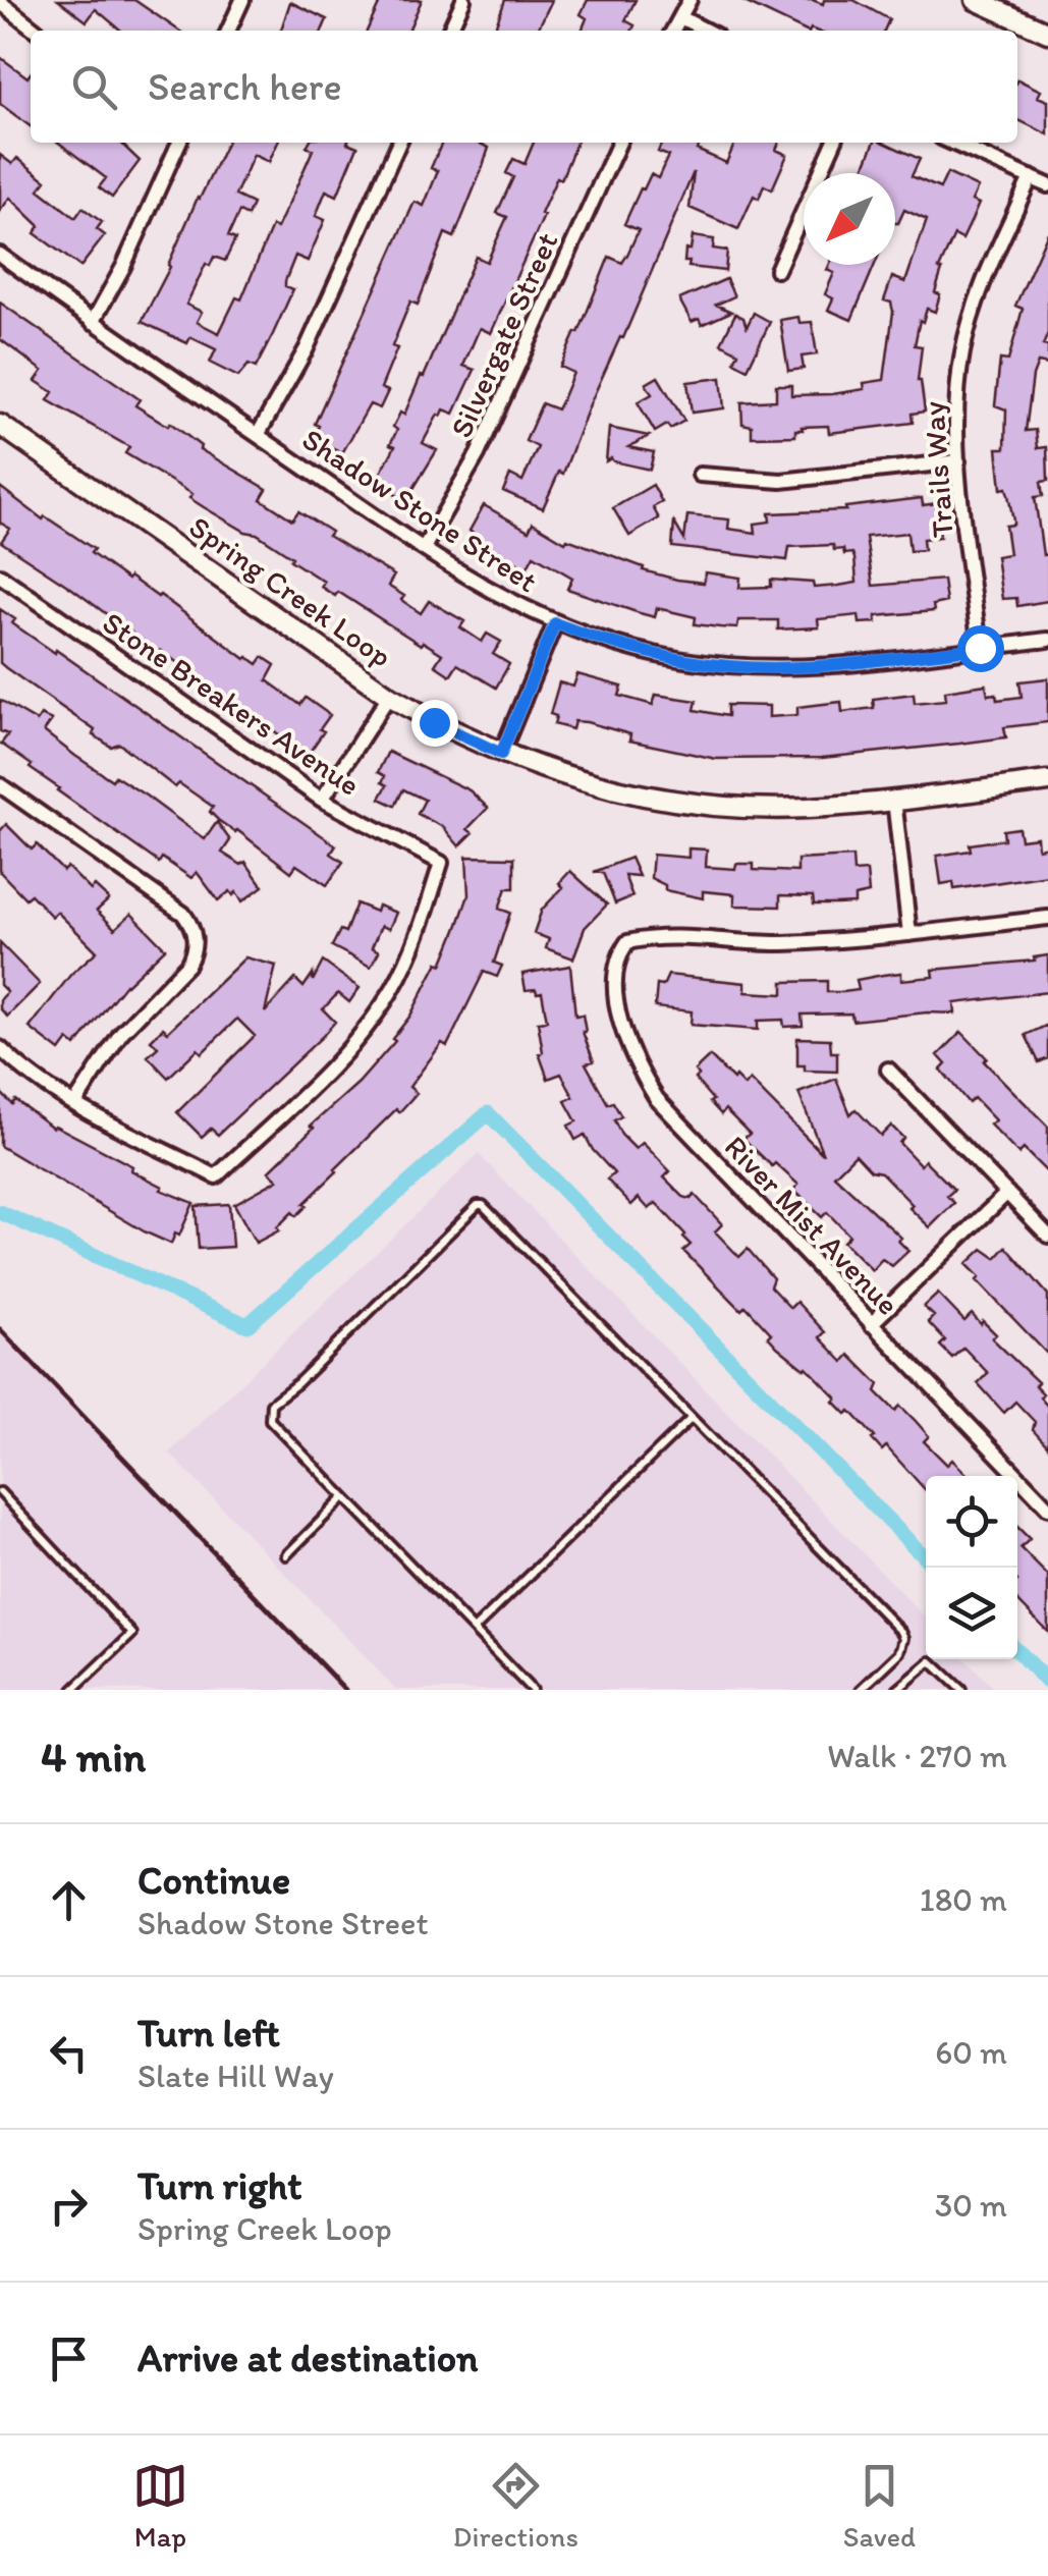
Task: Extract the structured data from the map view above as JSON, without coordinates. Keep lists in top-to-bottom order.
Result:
{
  "streets": {
    "street": [
      "Silvergate Street",
      "Trails Way",
      "Shadow Stone Street",
      "Spring Creek Loop",
      "Stone Breakers Avenue",
      "River Mist Avenue"
    ]
  },
  "crossings": [
    ["Silvergate Street", "Shadow Stone Street"],
    ["Trails Way", "Shadow Stone Street"]
  ],
  "north": "bottom left",
  "page": {
    "search": "Search here",
    "heading": ["4 min", "Walk · 270 m"],
    "list": [
      ["Continue", "Shadow Stone Street", "180 m"],
      ["Turn left", "Slate Hill Way", "60 m"],
      ["Turn right", "Spring Creek Loop", "30 m"],
      "Arrive at destination"
    ],
    "nav": ["Map", "Directions", "Saved"]
  }
}
